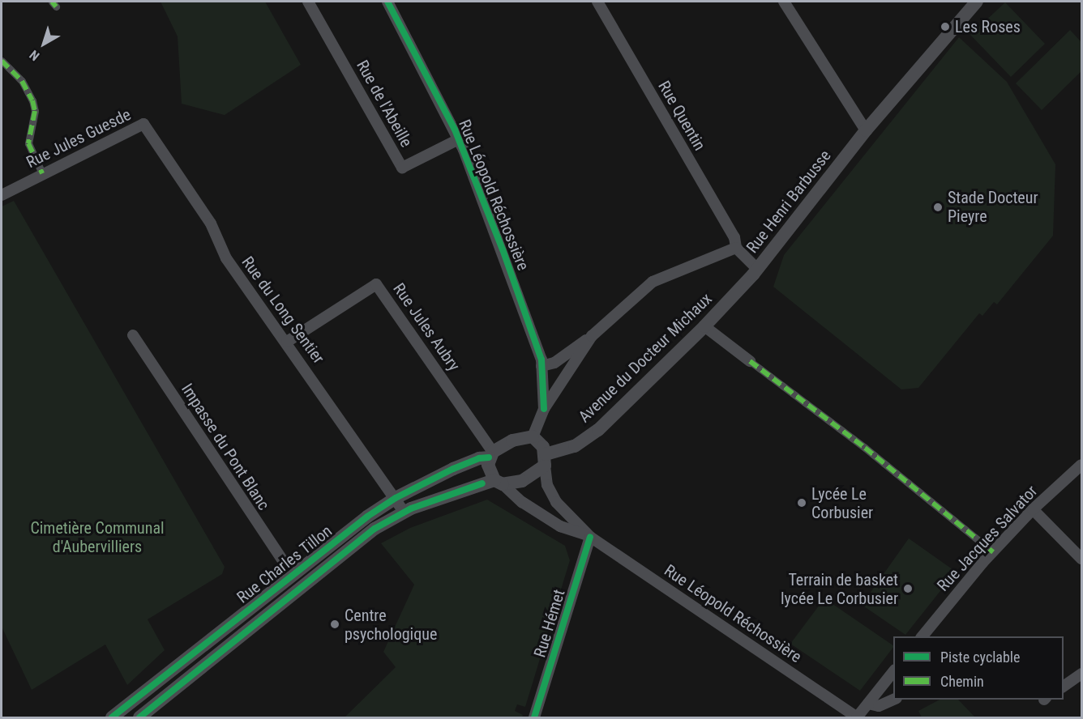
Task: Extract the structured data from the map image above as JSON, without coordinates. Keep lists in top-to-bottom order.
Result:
{
  "streets": {
    "street": [
      "Rue de l'Abeille",
      "Rue Quentin",
      "Rue Jules Guesde",
      "Rue Léopold Réchossière",
      "Rue Henri Barbusse",
      "Rue du Long Sentier",
      "Rue Jules Aubry",
      "Avenue du Docteur Michaux",
      "Impasse du Pont Blanc",
      "Rue Jacques Salvator",
      "Rue Charles Tillon",
      "Rue Hémet"
    ]
  },
  "crossings": [
    ["Rue de l'Abeille", "Rue Léopold Réchossière"],
    ["Rue Quentin", "Rue Henri Barbusse"],
    ["Rue Jules Guesde", "Rue du Long Sentier"],
    ["Rue Léopold Réchossière", "Rue Henri Barbusse"],
    ["Rue Léopold Réchossière", "Avenue du Docteur Michaux"],
    ["Rue Léopold Réchossière", "Rue Charles Tillon"],
    ["Rue Léopold Réchossière", "Rue Hémet"],
    ["Rue Henri Barbusse", "Avenue du Docteur Michaux"],
    ["Rue du Long Sentier", "Rue Jules Aubry"],
    ["Rue du Long Sentier", "Rue Charles Tillon"],
    ["Rue Jules Aubry", "Rue Charles Tillon"],
    ["Avenue du Docteur Michaux", "Rue Charles Tillon"],
    ["Impasse du Pont Blanc", "Rue Charles Tillon"]
  ],
  "parks": ["Cimetière Communal d'Aubervilliers"],
  "places": [
    "Les Roses",
    "Stade Docteur Pieyre",
    "Lycée Le Corbusier",
    "Terrain de basket lycée Le Corbusier",
    "Centre psychologique"
  ],
  "legend": ["Piste cyclable", "Chemin"],
  "north": "bottom left"
}
